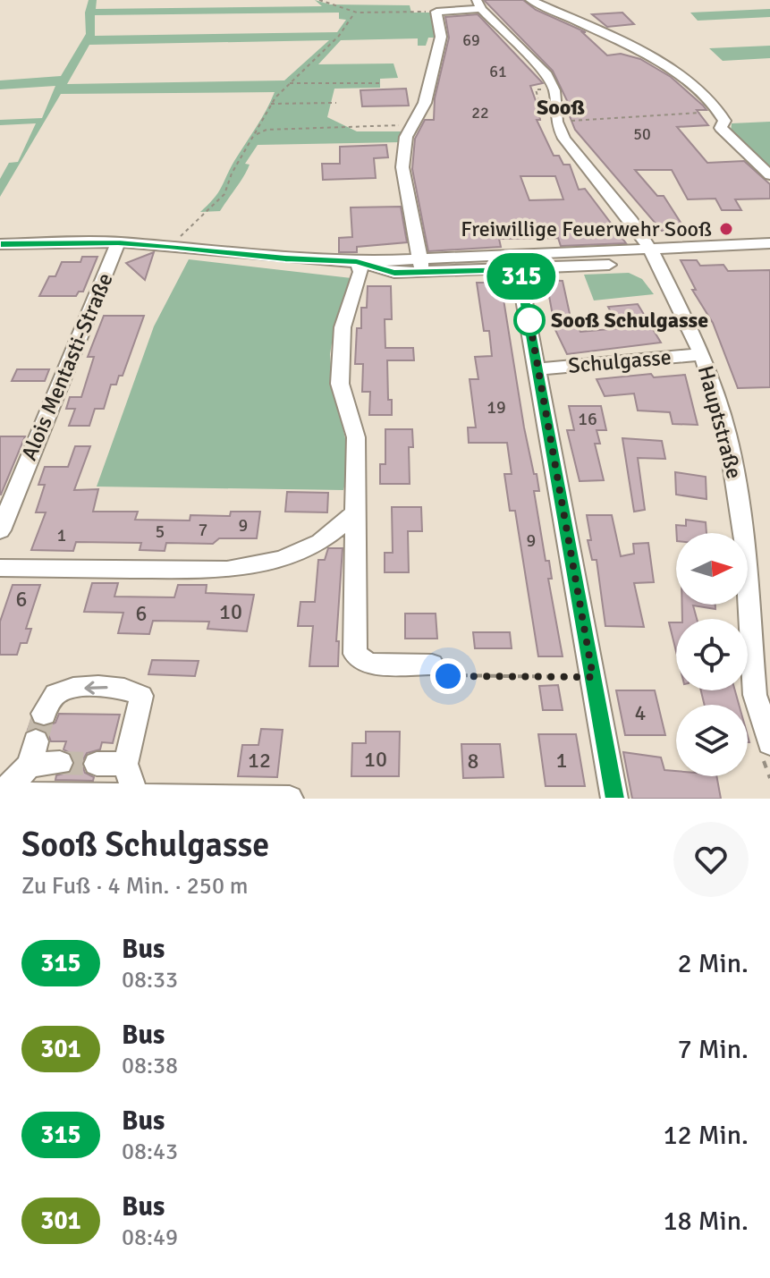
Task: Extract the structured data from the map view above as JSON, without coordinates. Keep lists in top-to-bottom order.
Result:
{
  "streets": {
    "street": ["Schulgasse", "Alois Mentasti-Straße", "Hauptstraße"]
  },
  "crossings": [
    ["Schulgasse", "Hauptstraße"]
  ],
  "districts": ["Sooß"],
  "places": ["Freiwillige Feuerwehr Sooß", "Sooß Schulgasse"],
  "lines": ["bus line 315"],
  "house_numbers": [
    "69",
    "61",
    "22",
    "50",
    "19",
    "16",
    "9",
    "7",
    "5",
    "1",
    "9",
    "6",
    "10",
    "6",
    "4",
    "10",
    "12",
    "1",
    "8"
  ],
  "north": "right",
  "page": {
    "on_map": "315",
    "heading": ["Sooß Schulgasse", "Zu Fuß · 4 Min. · 250 m"],
    "list": [
      {
        "mark": "315",
        "name": "Bus",
        "note": "08:33",
        "value": "2 Min."
      },
      {
        "mark": "301",
        "name": "Bus",
        "note": "08:38",
        "value": "7 Min."
      },
      {
        "mark": "315",
        "name": "Bus",
        "note": "08:43",
        "value": "12 Min."
      },
      {
        "mark": "301",
        "name": "Bus",
        "note": "08:49",
        "value": "18 Min."
      }
    ]
  }
}
